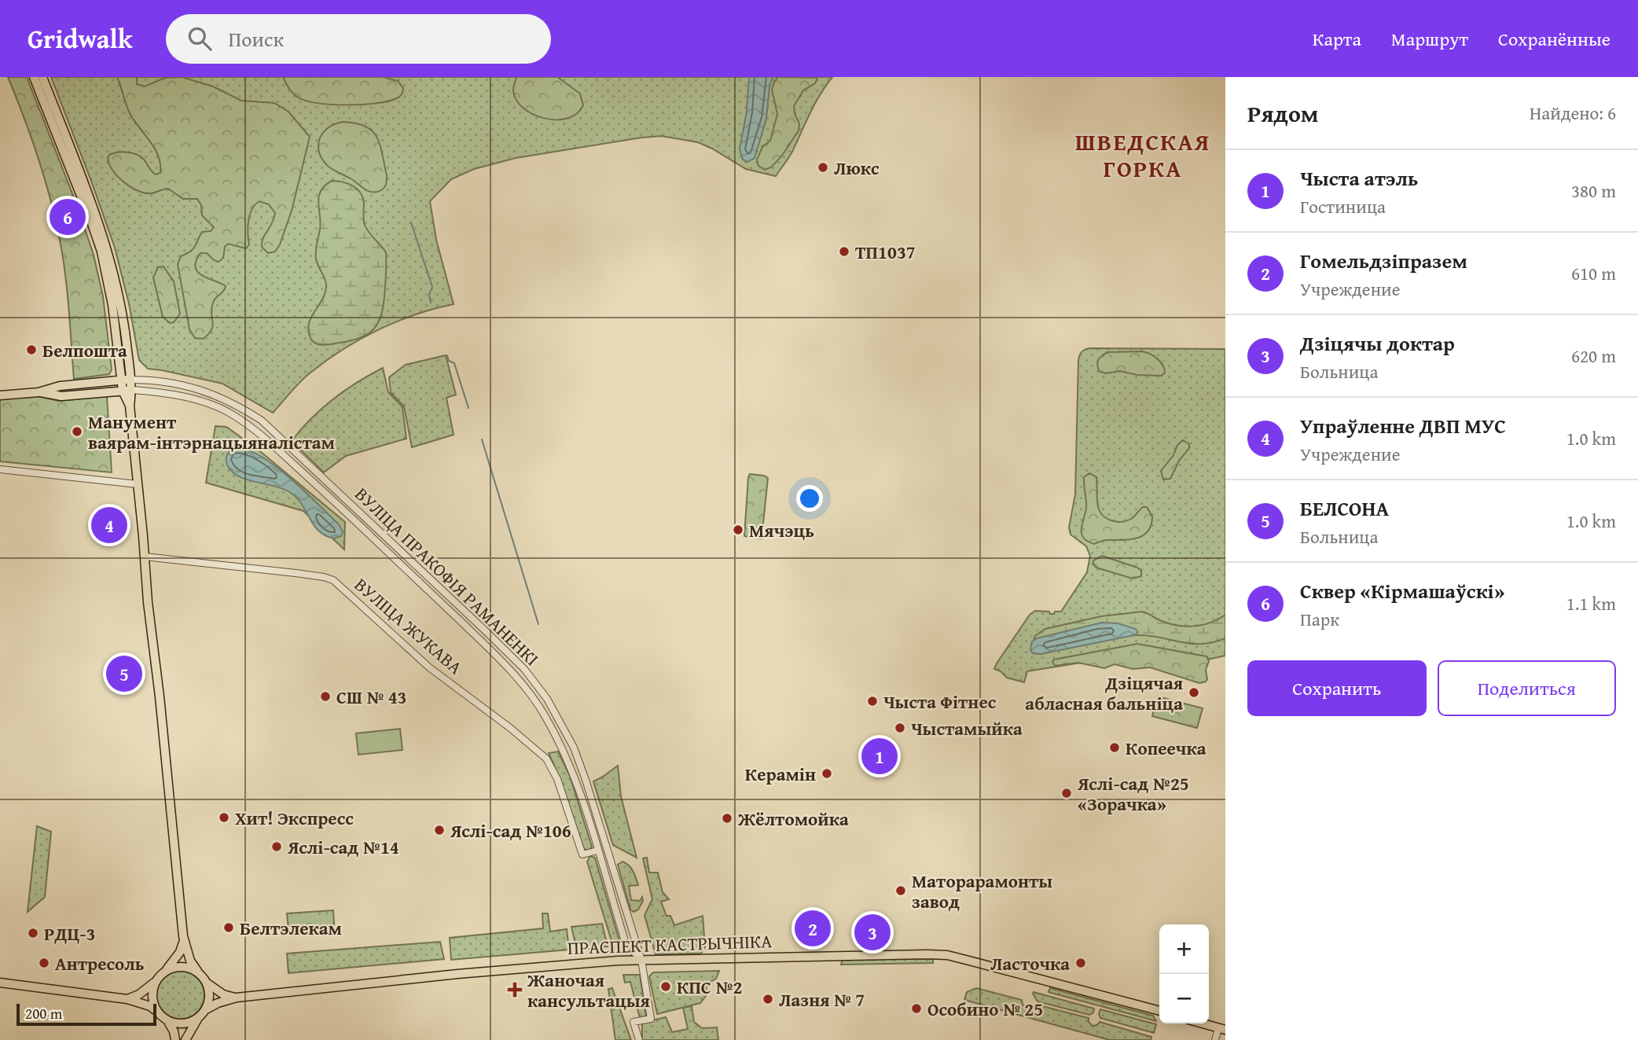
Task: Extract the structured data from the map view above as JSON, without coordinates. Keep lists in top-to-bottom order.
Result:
{
  "streets": {
    "main road": ["ПРАСПЕКТ КАСТРЫЧНІКА"],
    "street": ["ВУЛІЦА ПРАКОФІЯ РАМАНЕНКІ", "ВУЛІЦА ЖУКАВА"]
  },
  "crossings": [
    ["ВУЛІЦА ПРАКОФІЯ РАМАНЕНКІ", "ВУЛІЦА ЖУКАВА"],
    ["ВУЛІЦА ПРАКОФІЯ РАМАНЕНКІ", "ПРАСПЕКТ КАСТРЫЧНІКА"]
  ],
  "districts": ["ШВЕДСКАЯ ГОРКА"],
  "places": {
    "other": [
      "Люкс",
      "ТП1037",
      "Белпошта",
      "Манумент ваярам-інтэрнацыяналістам",
      "Мячэць",
      "Дзіцячая абласная бальніца",
      "СШ № 43",
      "Чыста Фітнес",
      "Чыстамыйка",
      "Копеечка",
      "Керамін",
      "Яслі-сад №25 «Зорачка»",
      "Хит! Экспресс",
      "Жёлтомойка",
      "Яслі-сад №106",
      "Яслі-сад №14",
      "Маторарамонты завод",
      "Белтэлекам",
      "РДЦ-3",
      "Антресоль",
      "Ласточка",
      "КПС №2",
      "Лазня № 7",
      "Особино № 25"
    ],
    "health": ["Жаночая кансультацыя"]
  },
  "scale_bar": "200 m",
  "page": {
    "header": "Gridwalk",
    "search": "Поиск",
    "nav": ["Карта", "Маршрут", "Сохранённые"],
    "heading": ["Рядом", "Найдено: 6"],
    "list": [
      {
        "mark": "1",
        "name": "Чыста атэль",
        "note": "Гостиница",
        "value": "380 m"
      },
      {
        "mark": "2",
        "name": "Гомельдзіпразем",
        "note": "Учреждение",
        "value": "610 m"
      },
      {
        "mark": "3",
        "name": "Дзіцячы доктар",
        "note": "Больница",
        "value": "620 m"
      },
      {
        "mark": "4",
        "name": "Упраўленне ДВП МУС",
        "note": "Учреждение",
        "value": "1.0 km"
      },
      {
        "mark": "5",
        "name": "БЕЛСОНА",
        "note": "Больница",
        "value": "1.0 km"
      },
      {
        "mark": "6",
        "name": "Сквер «Кірмашаўскі»",
        "note": "Парк",
        "value": "1.1 km"
      }
    ],
    "pins": [
      "6",
      "4",
      "5",
      "1",
      "2",
      "3"
    ],
    "buttons": ["Сохранить", "Поделиться"],
    "map_buttons": ["+", "−"],
    "scale": "200 m"
  }
}
